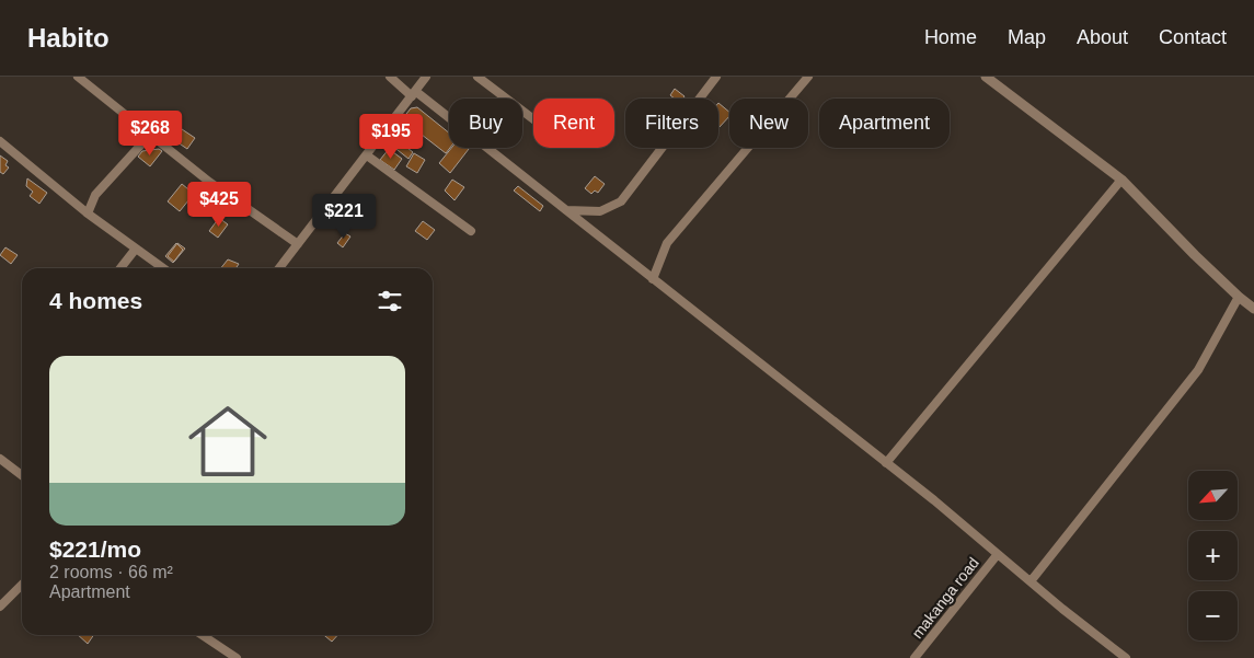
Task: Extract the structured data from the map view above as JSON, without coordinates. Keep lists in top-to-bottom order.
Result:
{
  "streets": {
    "street": ["makanga road"]
  },
  "north": "bottom left",
  "page": {
    "header": "Habito",
    "nav": [
      "Home",
      "Map",
      "About",
      "Contact"
    ],
    "chip": [
      "Buy",
      "Rent",
      "Filters",
      "New",
      "Apartment"
    ],
    "price": [
      "$268",
      "$195",
      "$425",
      "$221"
    ],
    "heading": "4 homes",
    "list": [
      {
        "name": "$221/mo",
        "note": "2 rooms · 66 m² · Apartment"
      }
    ],
    "map_buttons": ["+", "−"]
  }
}
